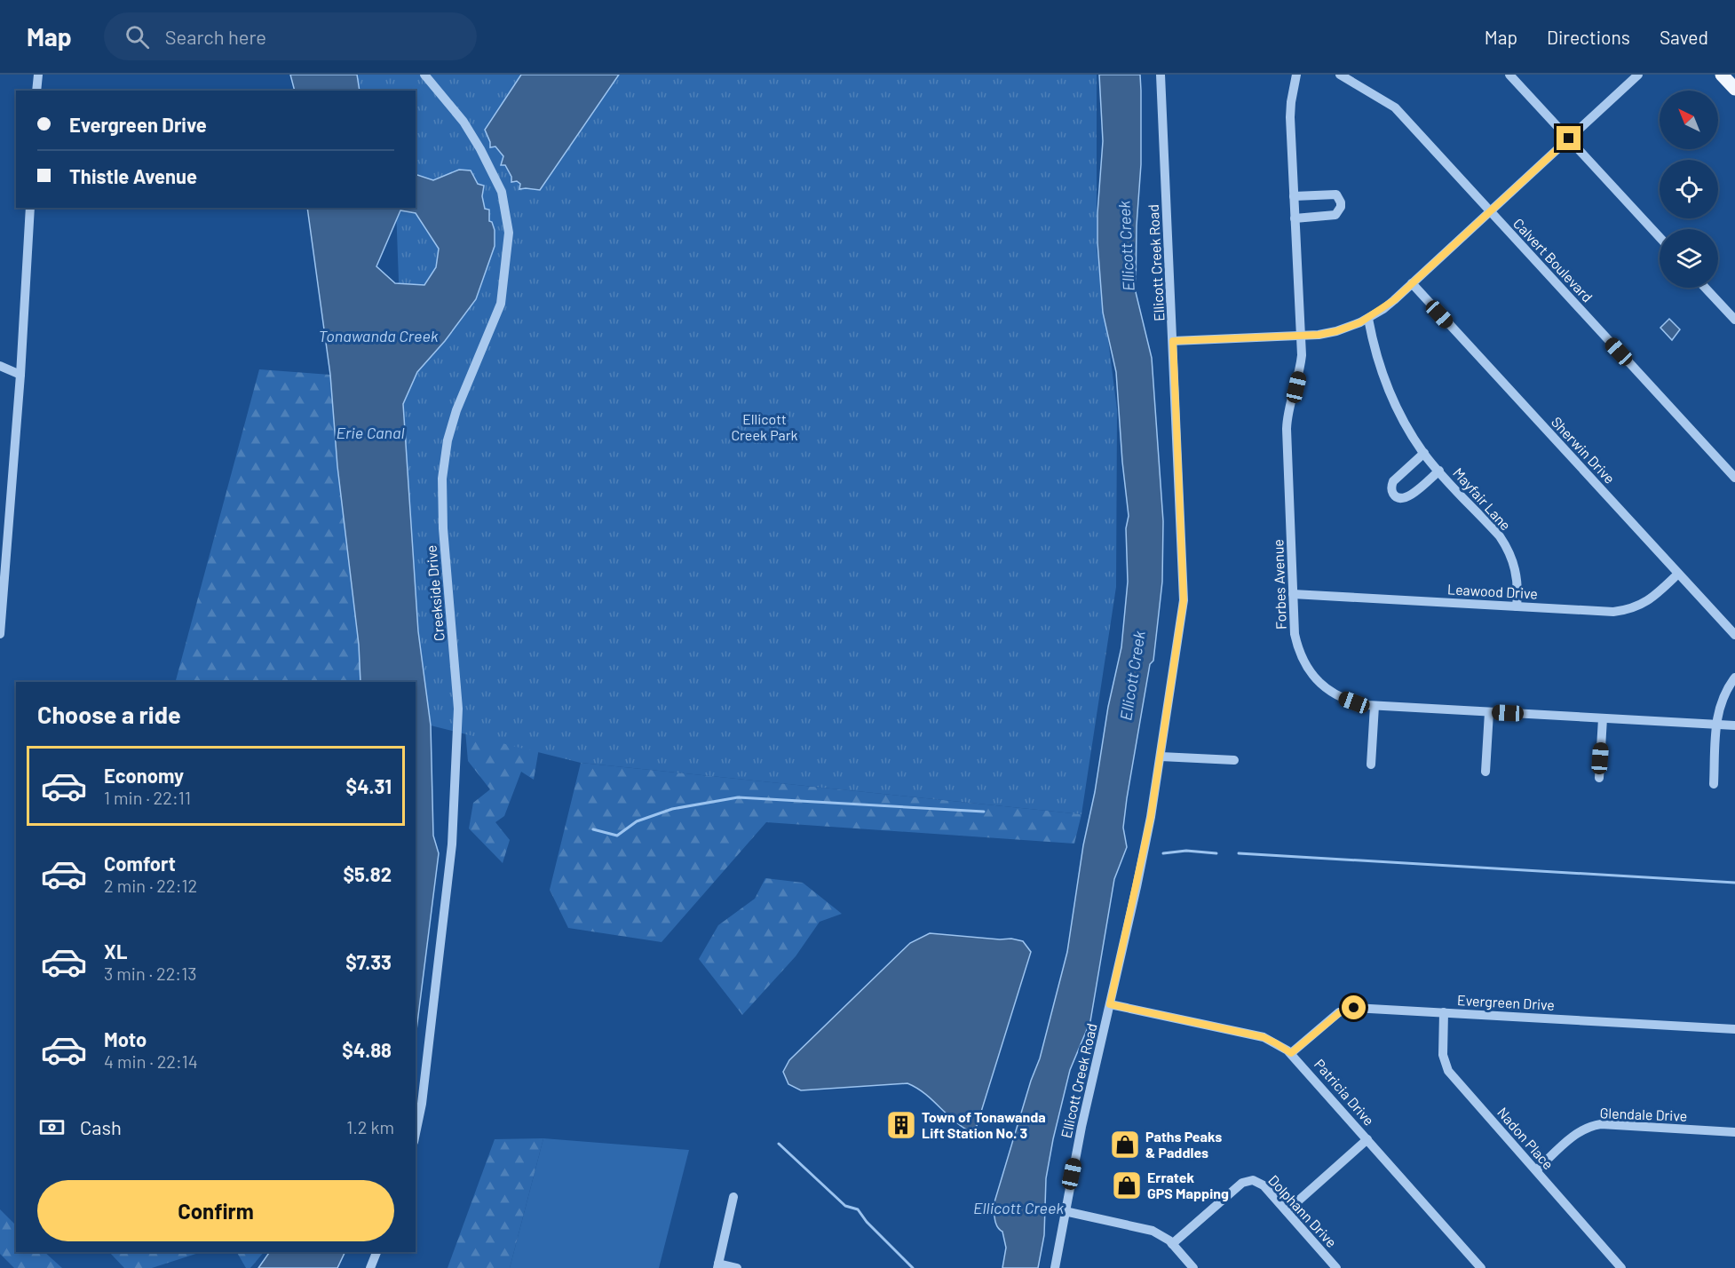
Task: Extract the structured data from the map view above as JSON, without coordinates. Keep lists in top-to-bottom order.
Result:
{
  "streets": {
    "street": [
      "Calvert Boulevard",
      "Ellicott Creek Road",
      "Sherwin Drive",
      "Mayfair Lane",
      "Forbes Avenue",
      "Leawood Drive",
      "Creekside Drive",
      "Evergreen Drive",
      "Patricia Drive",
      "Glendale Drive",
      "Nadon Place",
      "Dolphann Drive"
    ]
  },
  "crossings": [
    ["Ellicott Creek Road", "Patricia Drive"],
    ["Sherwin Drive", "Leawood Drive"],
    ["Mayfair Lane", "Leawood Drive"],
    ["Forbes Avenue", "Leawood Drive"],
    ["Evergreen Drive", "Patricia Drive"],
    ["Evergreen Drive", "Nadon Place"],
    ["Glendale Drive", "Nadon Place"]
  ],
  "water": ["Ellicott Creek", "Tonawanda Creek", "Erie Canal"],
  "parks": ["Ellicott Creek Park"],
  "places": {
    "building": ["Town of Tonawanda Lift Station No. 3"],
    "shop": ["Paths Peaks & Paddles", "Erratek GPS Mapping"]
  },
  "north": "top left",
  "page": {
    "header": "Map",
    "search": "Search here",
    "nav": ["Map", "Directions", "Saved"],
    "banner": ["Evergreen Drive", "Thistle Avenue"],
    "heading": "Choose a ride",
    "list": [
      {
        "name": "Economy",
        "note": "1 min · 22:11",
        "value": "$4.31"
      },
      {
        "name": "Comfort",
        "note": "2 min · 22:12",
        "value": "$5.82"
      },
      {
        "name": "XL",
        "note": "3 min · 22:13",
        "value": "$7.33"
      },
      {
        "name": "Moto",
        "note": "4 min · 22:14",
        "value": "$4.88"
      }
    ],
    "pay": ["Cash", "1.2 km"],
    "buttons": "Confirm"
  }
}
